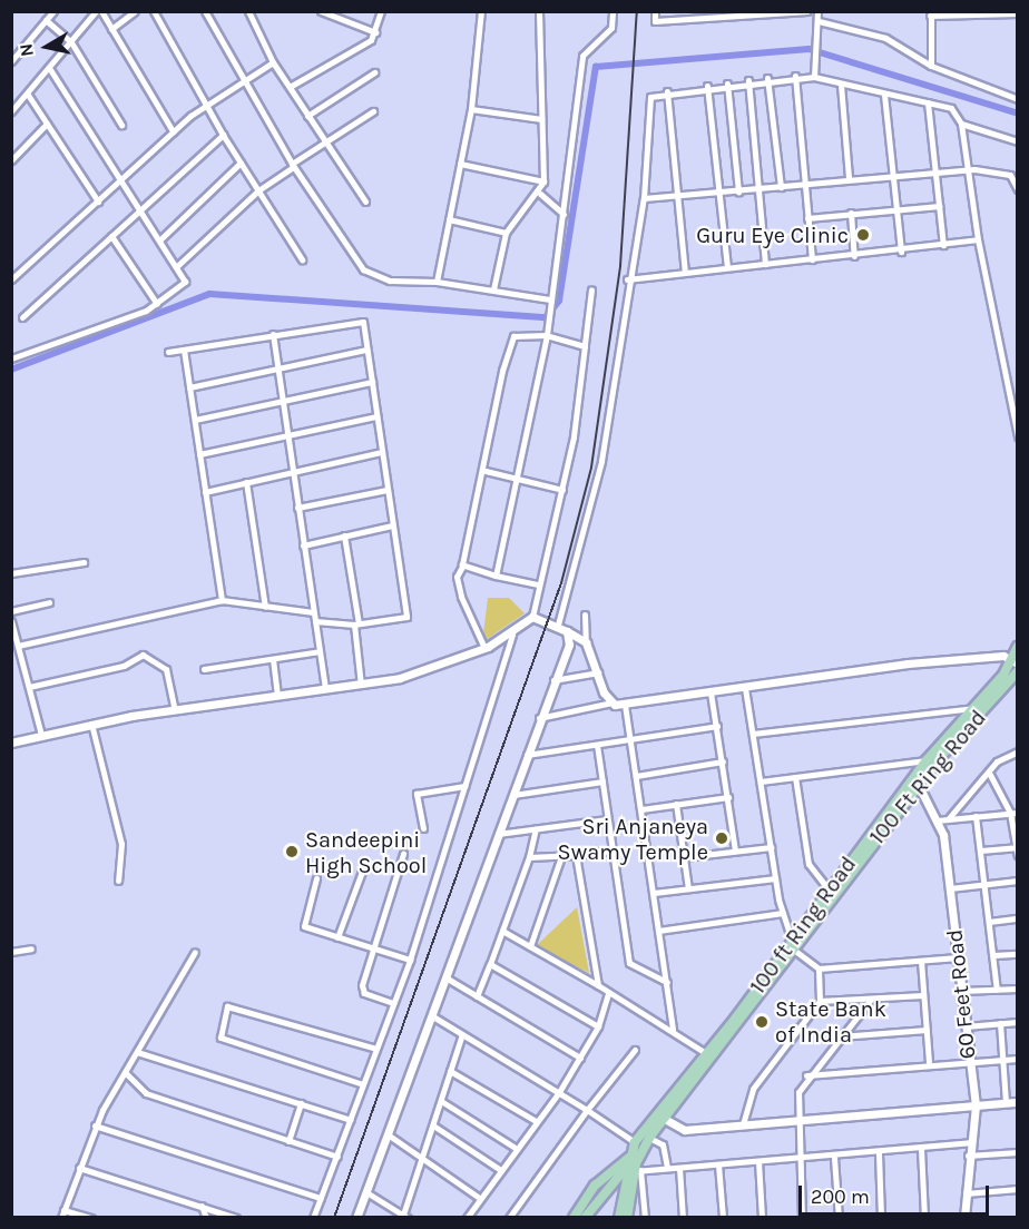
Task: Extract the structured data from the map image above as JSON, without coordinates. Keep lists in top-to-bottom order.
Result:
{
  "streets": {
    "main road": ["100 Ft Ring Road", "100 ft Ring Road"],
    "street": ["60 Feet Road"]
  },
  "crossings": [
    ["100 Ft Ring Road", "100 ft Ring Road"],
    ["100 Ft Ring Road", "60 Feet Road"],
    ["100 ft Ring Road", "60 Feet Road"]
  ],
  "places": [
    "Guru Eye Clinic",
    "Sri Anjaneya Swamy Temple",
    "Sandeepini High School",
    "State Bank of India"
  ],
  "scale_bar": "200 m",
  "north": "left"
}
